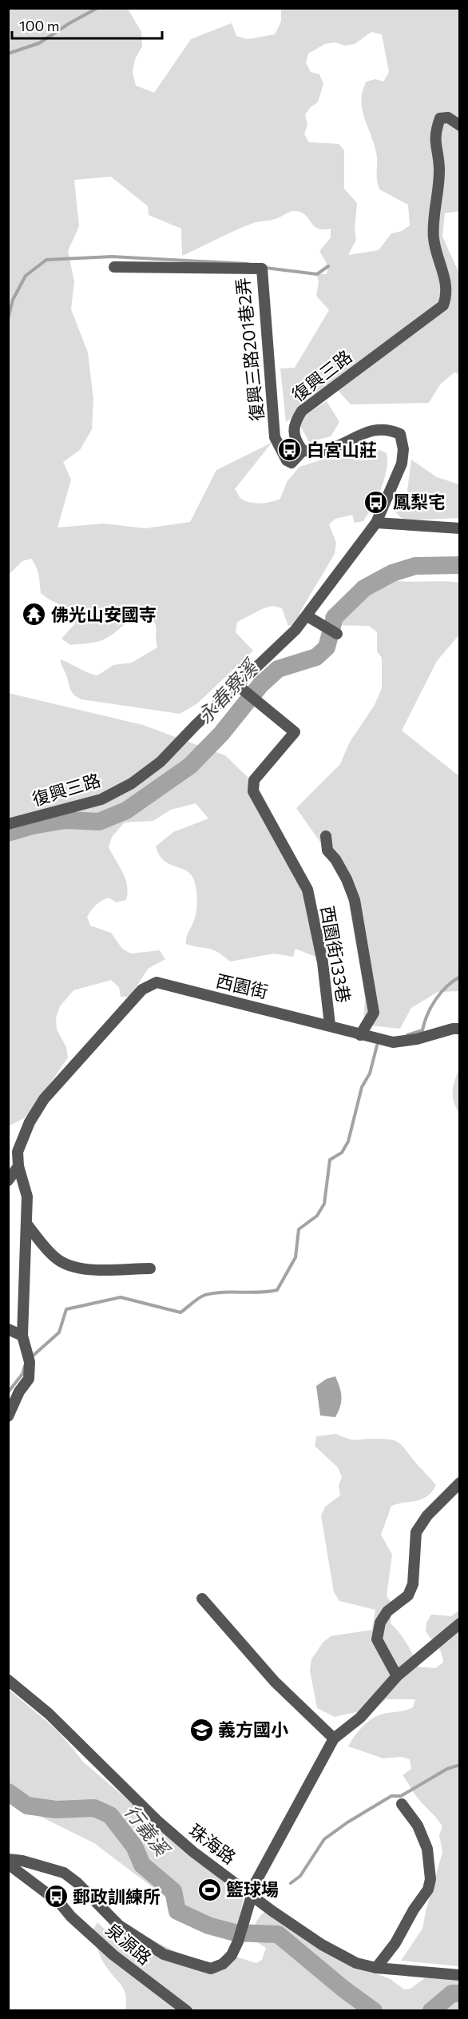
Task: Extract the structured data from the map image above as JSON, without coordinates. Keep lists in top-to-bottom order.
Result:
{
  "streets": {
    "street": [
      "復興三路201巷2弄",
      "復興三路",
      "西園街133巷",
      "西園街",
      "珠海路",
      "泉源路"
    ]
  },
  "crossings": [
    ["復興三路201巷2弄", "復興三路"],
    ["復興三路", "西園街133巷"],
    ["西園街133巷", "西園街"]
  ],
  "water": ["永春寮溪", "行義溪"],
  "places": {
    "bus stop": ["白宮山莊", "鳳梨宅", "郵政訓練所"],
    "temple": ["佛光山安國寺"],
    "school or university": ["義方國小"],
    "sports": ["籃球場"]
  },
  "scale_bar": "100 m"
}
